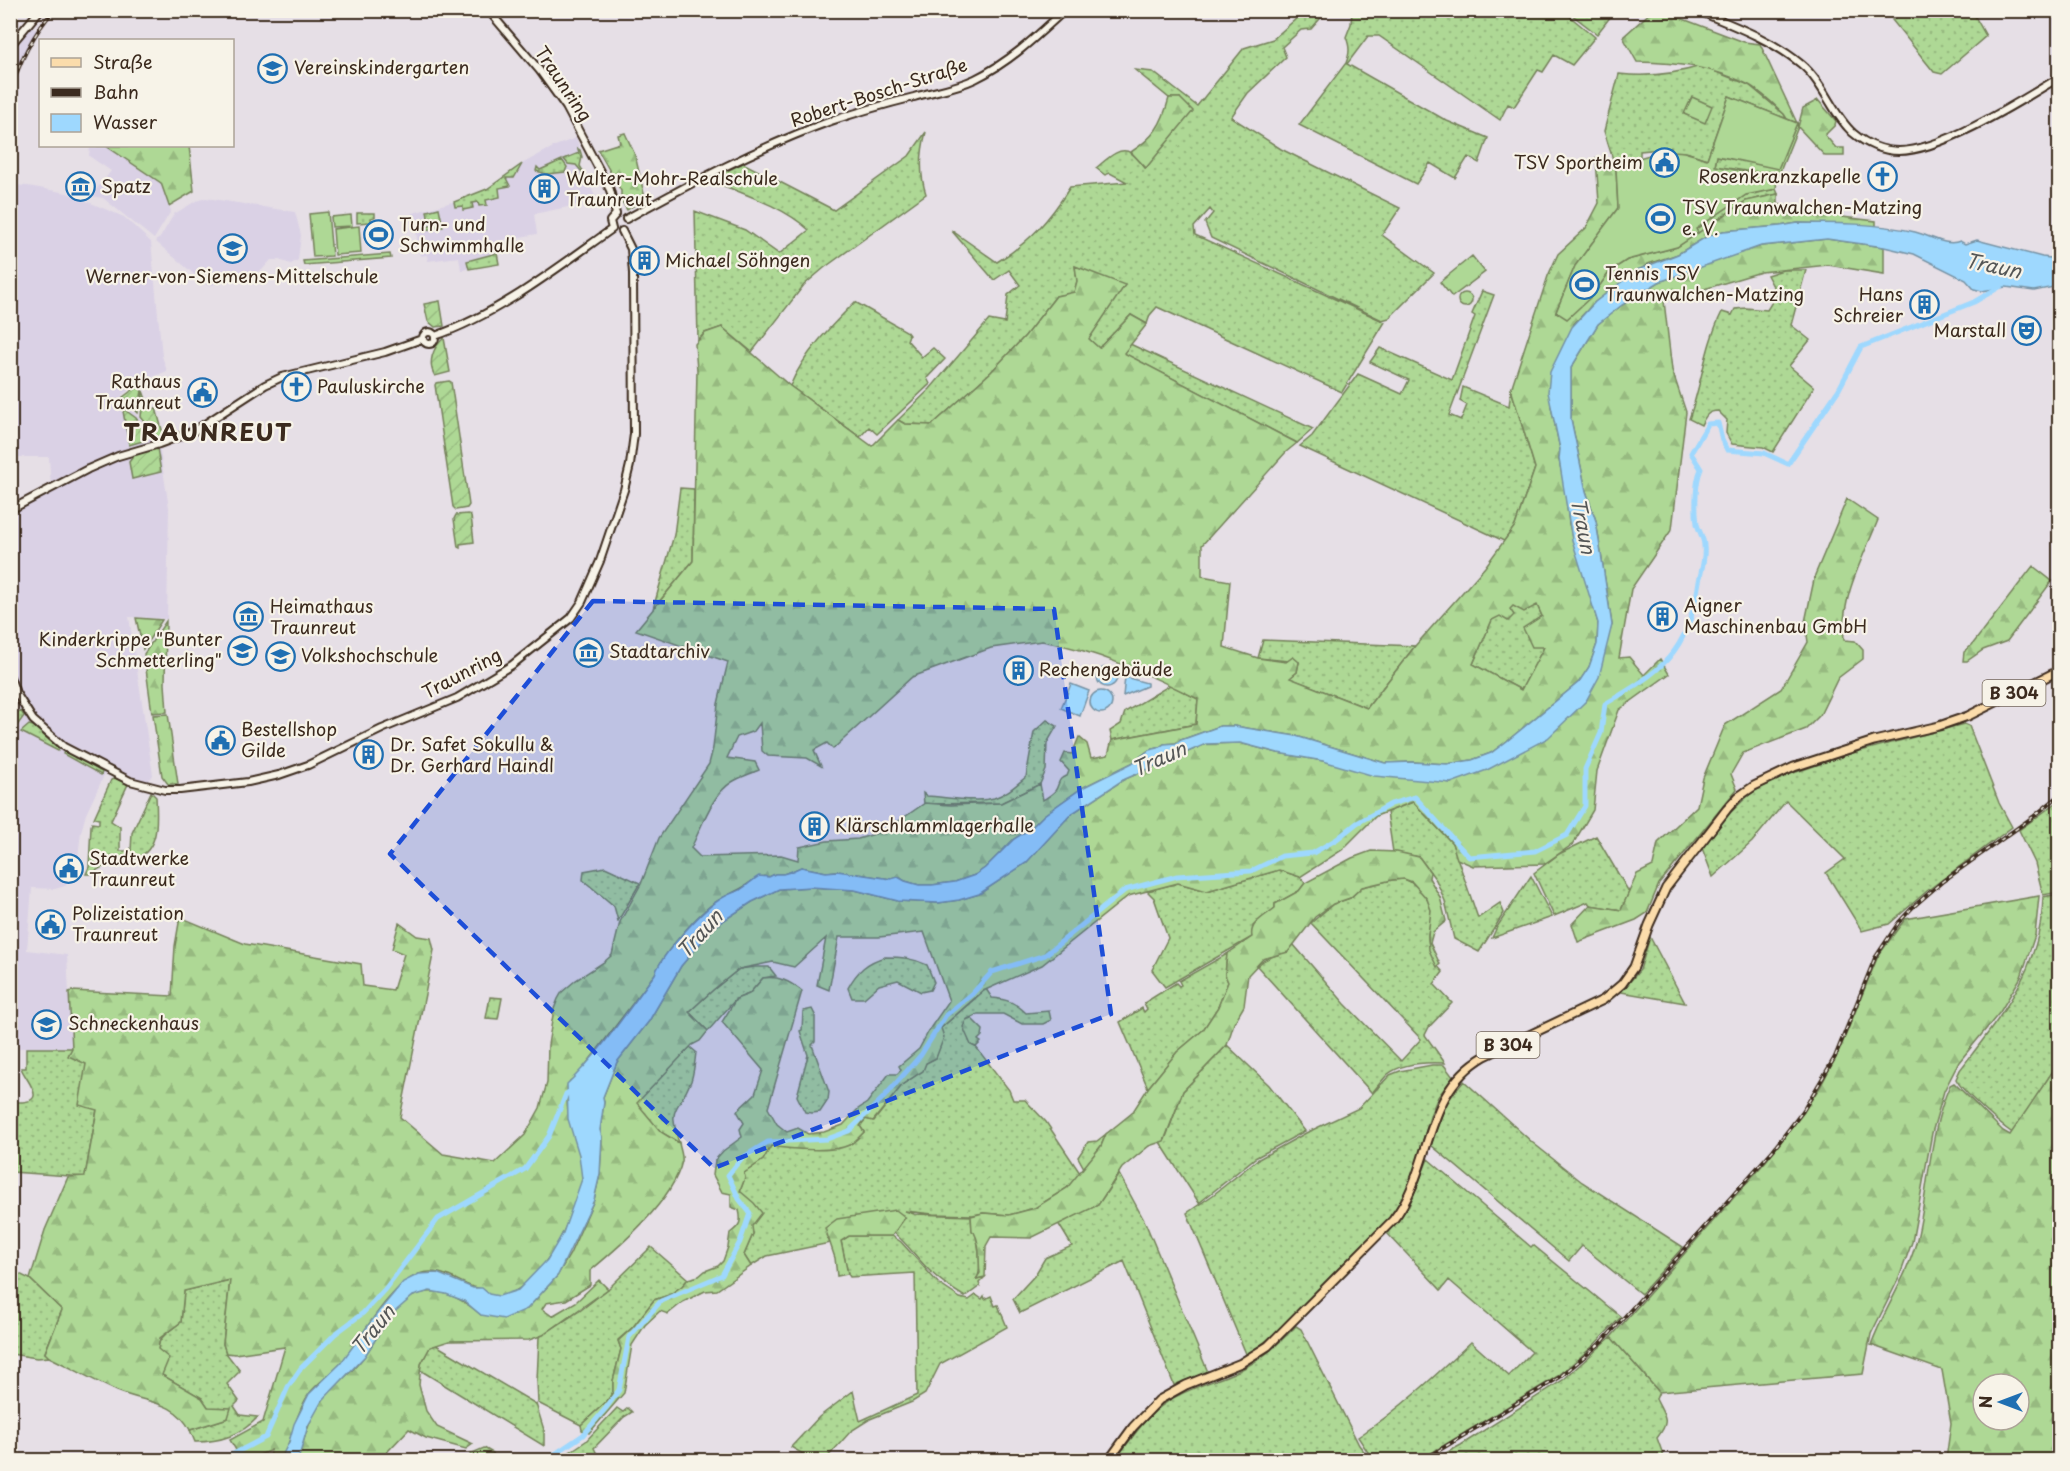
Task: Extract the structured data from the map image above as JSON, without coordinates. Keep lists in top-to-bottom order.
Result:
{
  "streets": {
    "main road": ["Traunring", "Robert-Bosch-Straße", "B 304"]
  },
  "crossings": [
    ["Traunring", "Robert-Bosch-Straße"]
  ],
  "districts": ["TRAUNREUT"],
  "water": ["Traun"],
  "places": {
    "school or university": [
      "Vereinskindergarten",
      "Werner-von-Siemens-Mittelschule",
      "Kinderkrippe \"Bunter Schmetterling\"",
      "Volkshochschule",
      "Schneckenhaus"
    ],
    "public building": [
      "TSV Sportheim",
      "Rathaus Traunreut",
      "Bestellshop Gilde",
      "Stadtwerke Traunreut",
      "Polizeistation Traunreut"
    ],
    "church": ["Rosenkranzkapelle", "Pauluskirche"],
    "museum": ["Spatz", "Heimathaus Traunreut", "Stadtarchiv"],
    "building": [
      "Walter-Mohr-Realschule Traunreut",
      "Michael Söhngen",
      "Hans Schreier",
      "Aigner Maschinenbau GmbH",
      "Rechengebäude",
      "Dr. Safet Sokullu & Dr. Gerhard Haindl",
      "Klärschlammlagerhalle"
    ],
    "sports": ["TSV Traunwalchen-Matzing e. V.", "Turn- und Schwimmhalle", "Tennis TSV Traunwalchen-Matzing"],
    "theatre": ["Marstall"]
  },
  "legend": ["Straße", "Bahn", "Wasser"],
  "north": "left"
}
